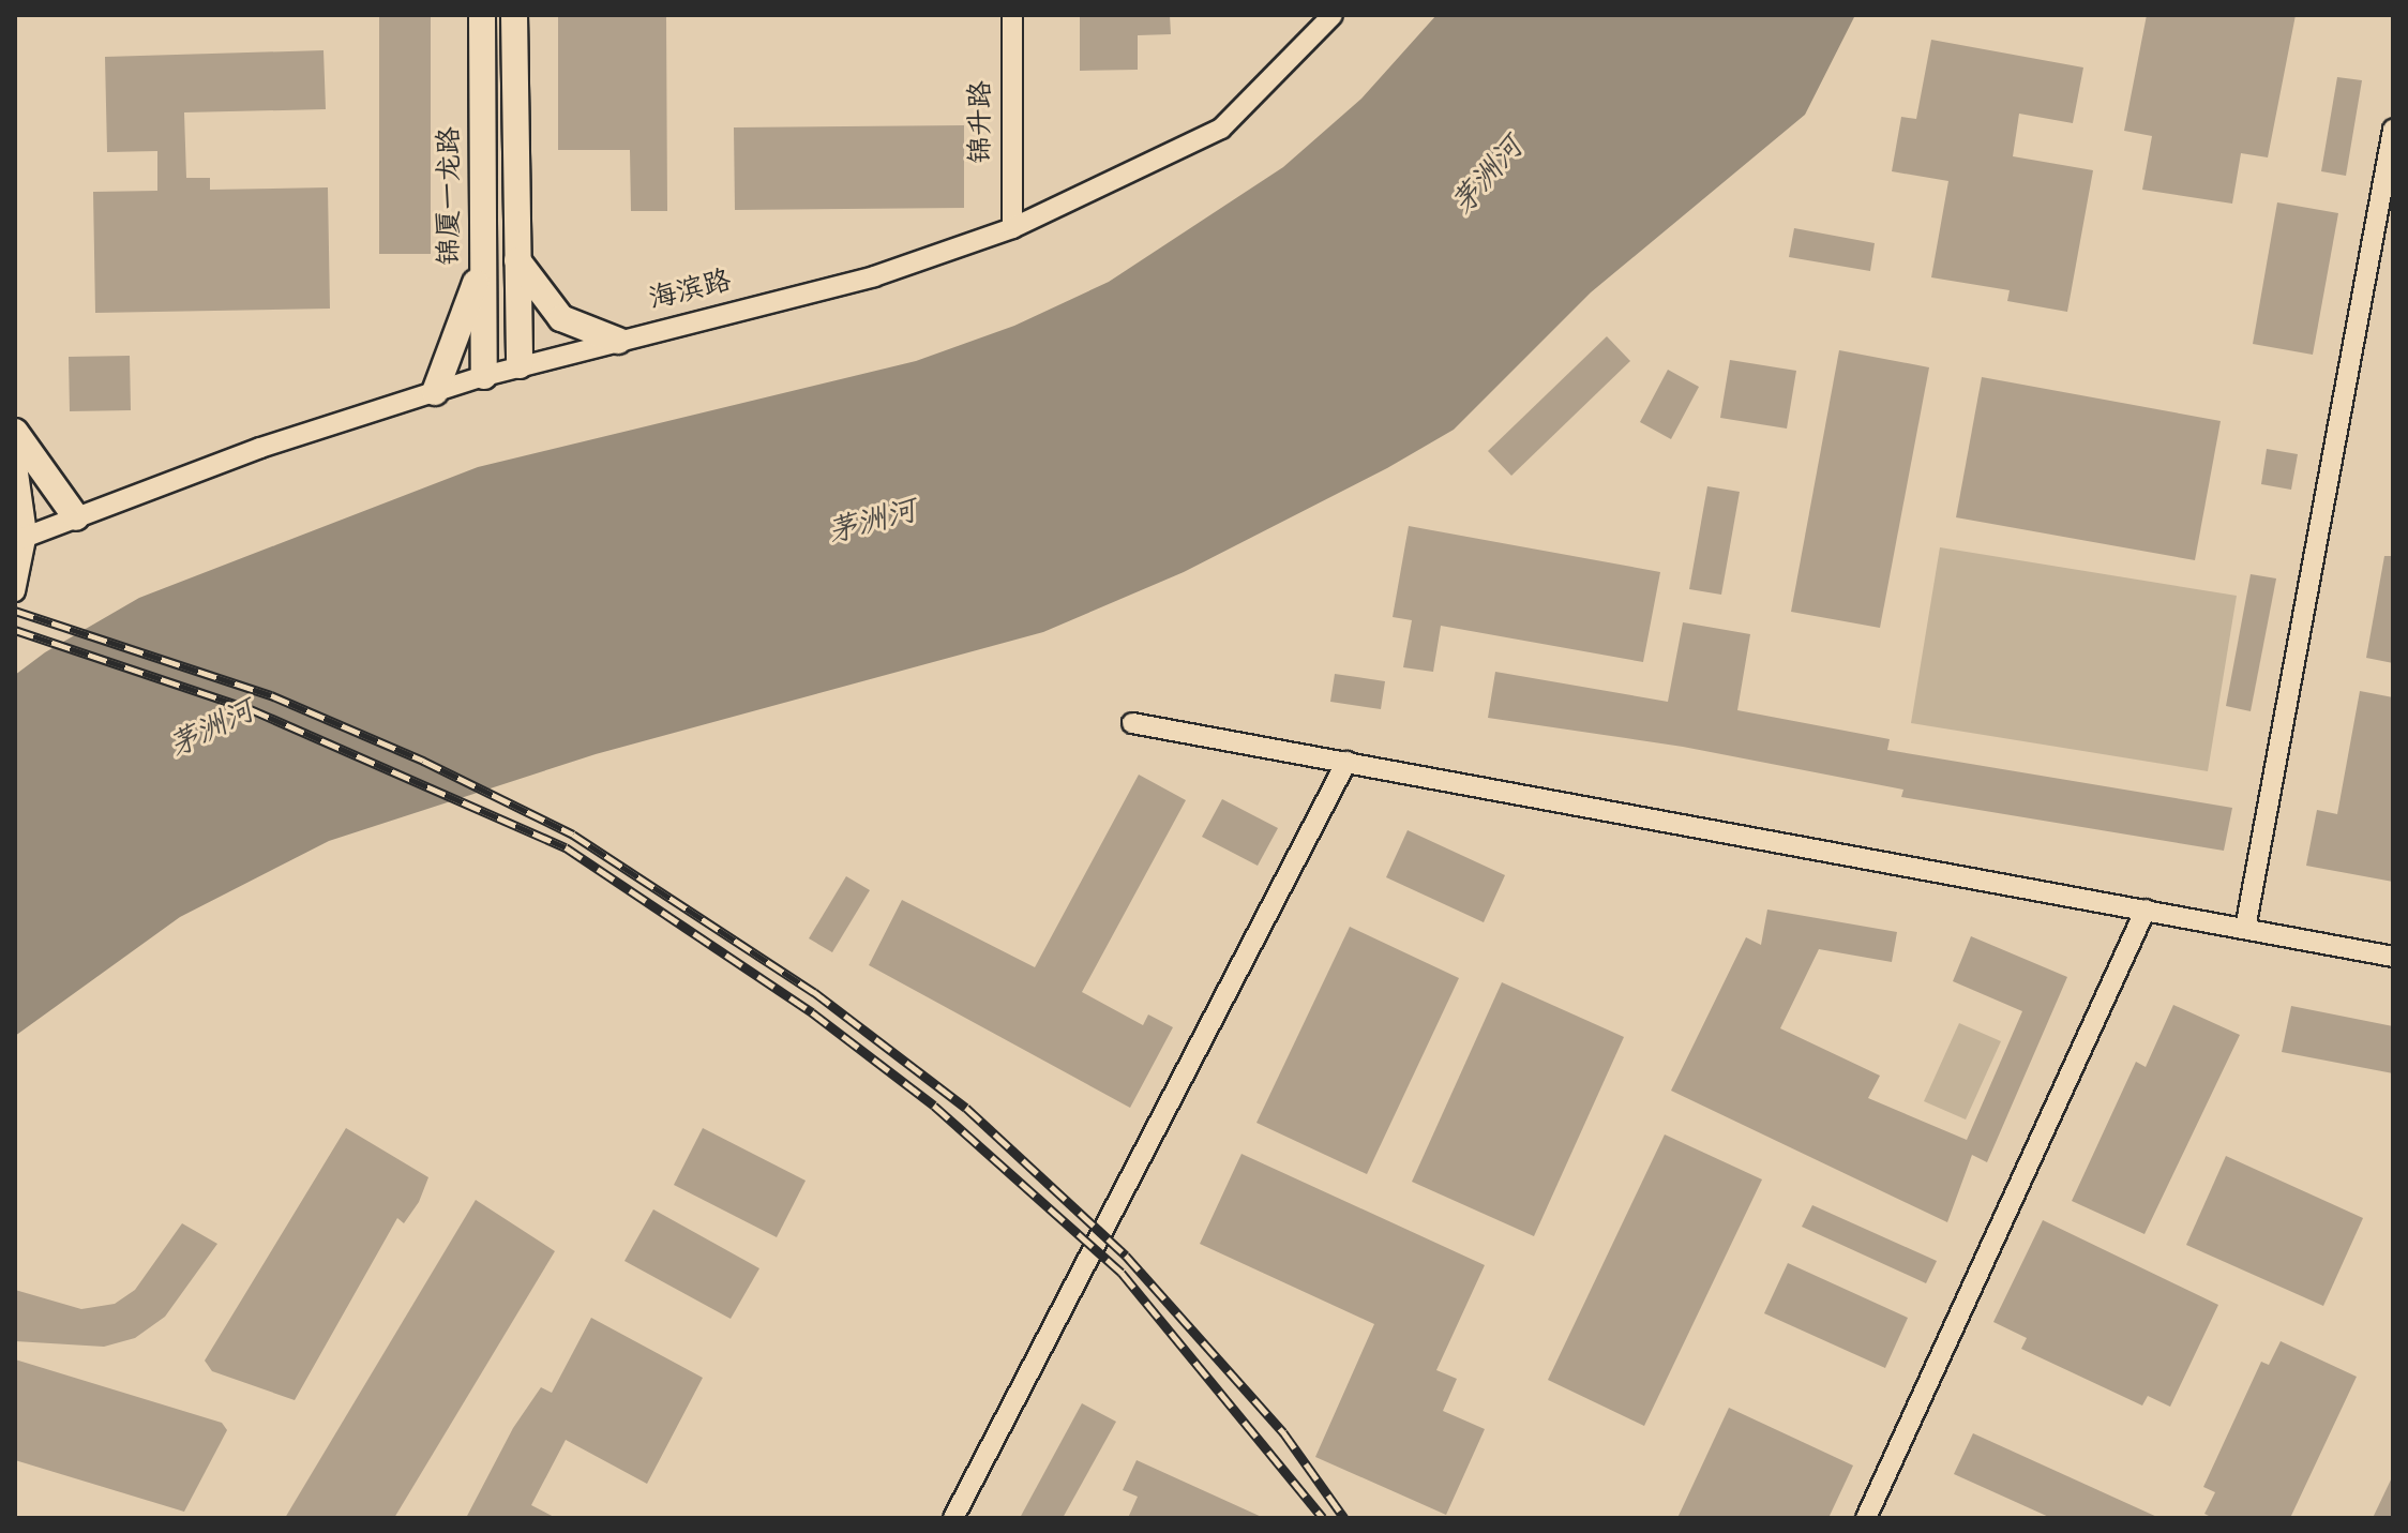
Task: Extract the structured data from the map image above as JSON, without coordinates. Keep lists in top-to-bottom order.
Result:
{
  "streets": {
    "street": ["锦升路", "锦厦一龙路", "海滨路"]
  },
  "crossings": [
    ["锦升路", "海滨路"],
    ["锦厦一龙路", "海滨路"]
  ],
  "water": ["茅洲河"]
}
